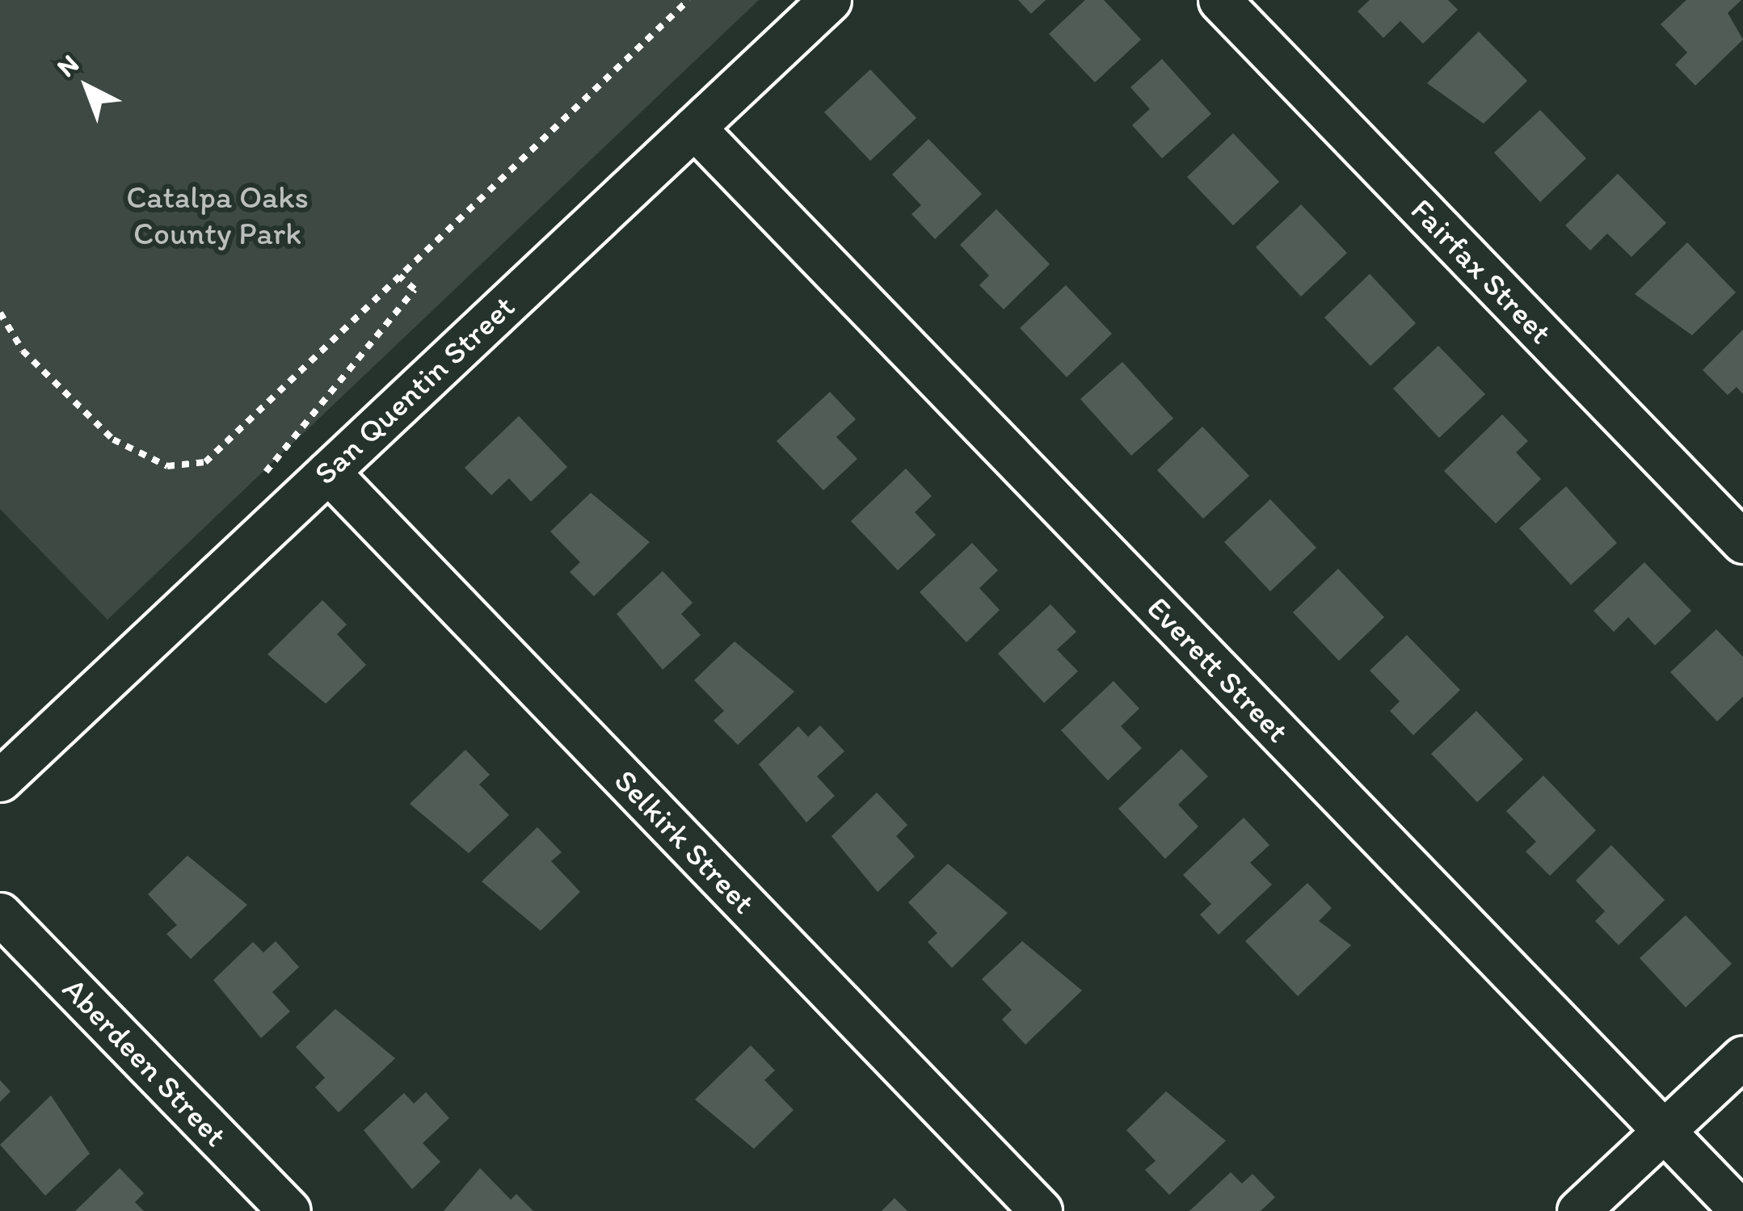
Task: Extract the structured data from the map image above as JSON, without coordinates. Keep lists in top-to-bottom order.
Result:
{
  "streets": {
    "street": [
      "Fairfax Street",
      "San Quentin Street",
      "Everett Street",
      "Selkirk Street",
      "Aberdeen Street"
    ]
  },
  "crossings": [
    ["San Quentin Street", "Everett Street"],
    ["San Quentin Street", "Selkirk Street"]
  ],
  "parks": ["Catalpa Oaks County Park"],
  "north": "top left"
}
